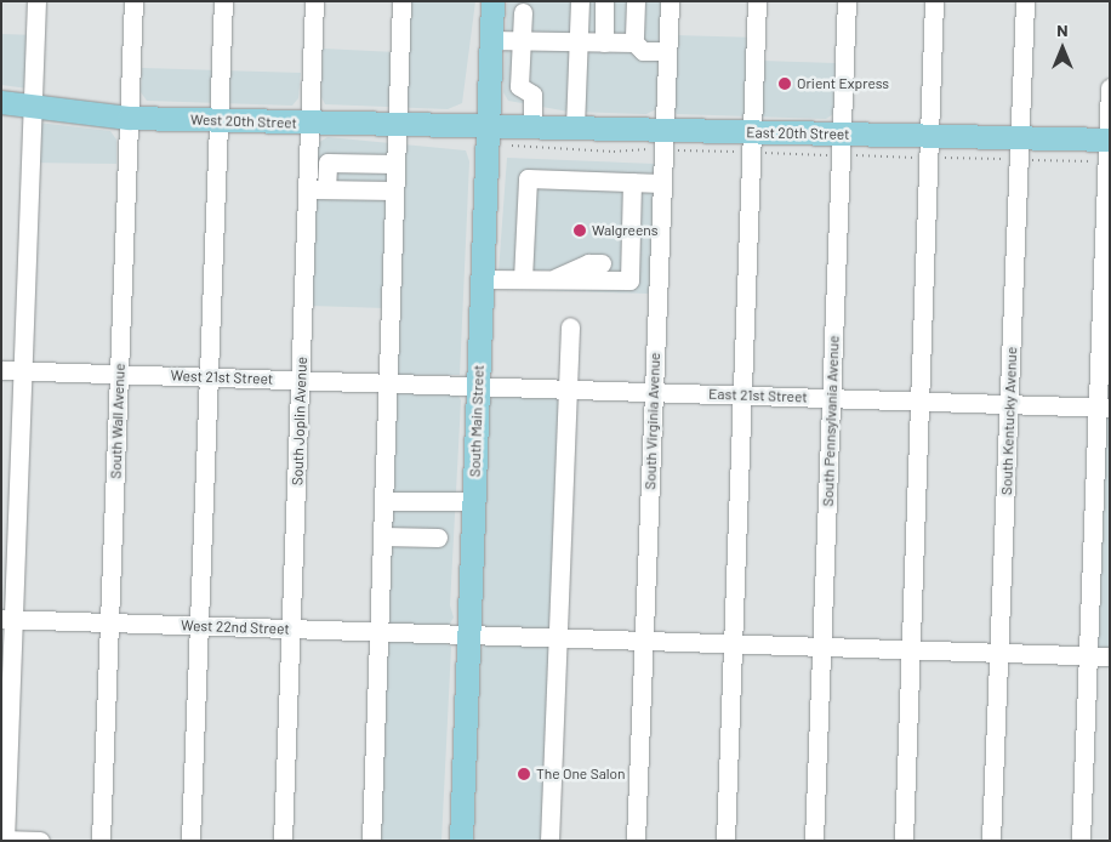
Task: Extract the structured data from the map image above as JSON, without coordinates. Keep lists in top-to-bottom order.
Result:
{
  "streets": {
    "main road": ["West 20th Street", "East 20th Street", "South Main Street"],
    "street": [
      "West 21st Street",
      "East 21st Street",
      "South Wall Avenue",
      "South Joplin Avenue",
      "South Virginia Avenue",
      "South Pennsylvania Avenue",
      "South Kentucky Avenue",
      "West 22nd Street"
    ]
  },
  "crossings": [
    ["West 20th Street", "East 20th Street"],
    ["West 20th Street", "South Wall Avenue"],
    ["West 20th Street", "South Joplin Avenue"],
    ["West 20th Street", "South Main Street"],
    ["East 20th Street", "South Main Street"],
    ["East 20th Street", "South Virginia Avenue"],
    ["East 20th Street", "South Pennsylvania Avenue"],
    ["East 20th Street", "South Kentucky Avenue"],
    ["West 21st Street", "East 21st Street"],
    ["West 21st Street", "South Wall Avenue"],
    ["West 21st Street", "South Joplin Avenue"],
    ["West 21st Street", "South Main Street"],
    ["East 21st Street", "South Main Street"],
    ["East 21st Street", "South Virginia Avenue"],
    ["East 21st Street", "South Pennsylvania Avenue"],
    ["East 21st Street", "South Kentucky Avenue"],
    ["South Wall Avenue", "West 22nd Street"],
    ["South Joplin Avenue", "West 22nd Street"],
    ["South Main Street", "West 22nd Street"],
    ["South Virginia Avenue", "West 22nd Street"],
    ["South Pennsylvania Avenue", "West 22nd Street"],
    ["South Kentucky Avenue", "West 22nd Street"]
  ],
  "places": ["Orient Express", "Walgreens", "The One Salon"],
  "north": "top"
}
